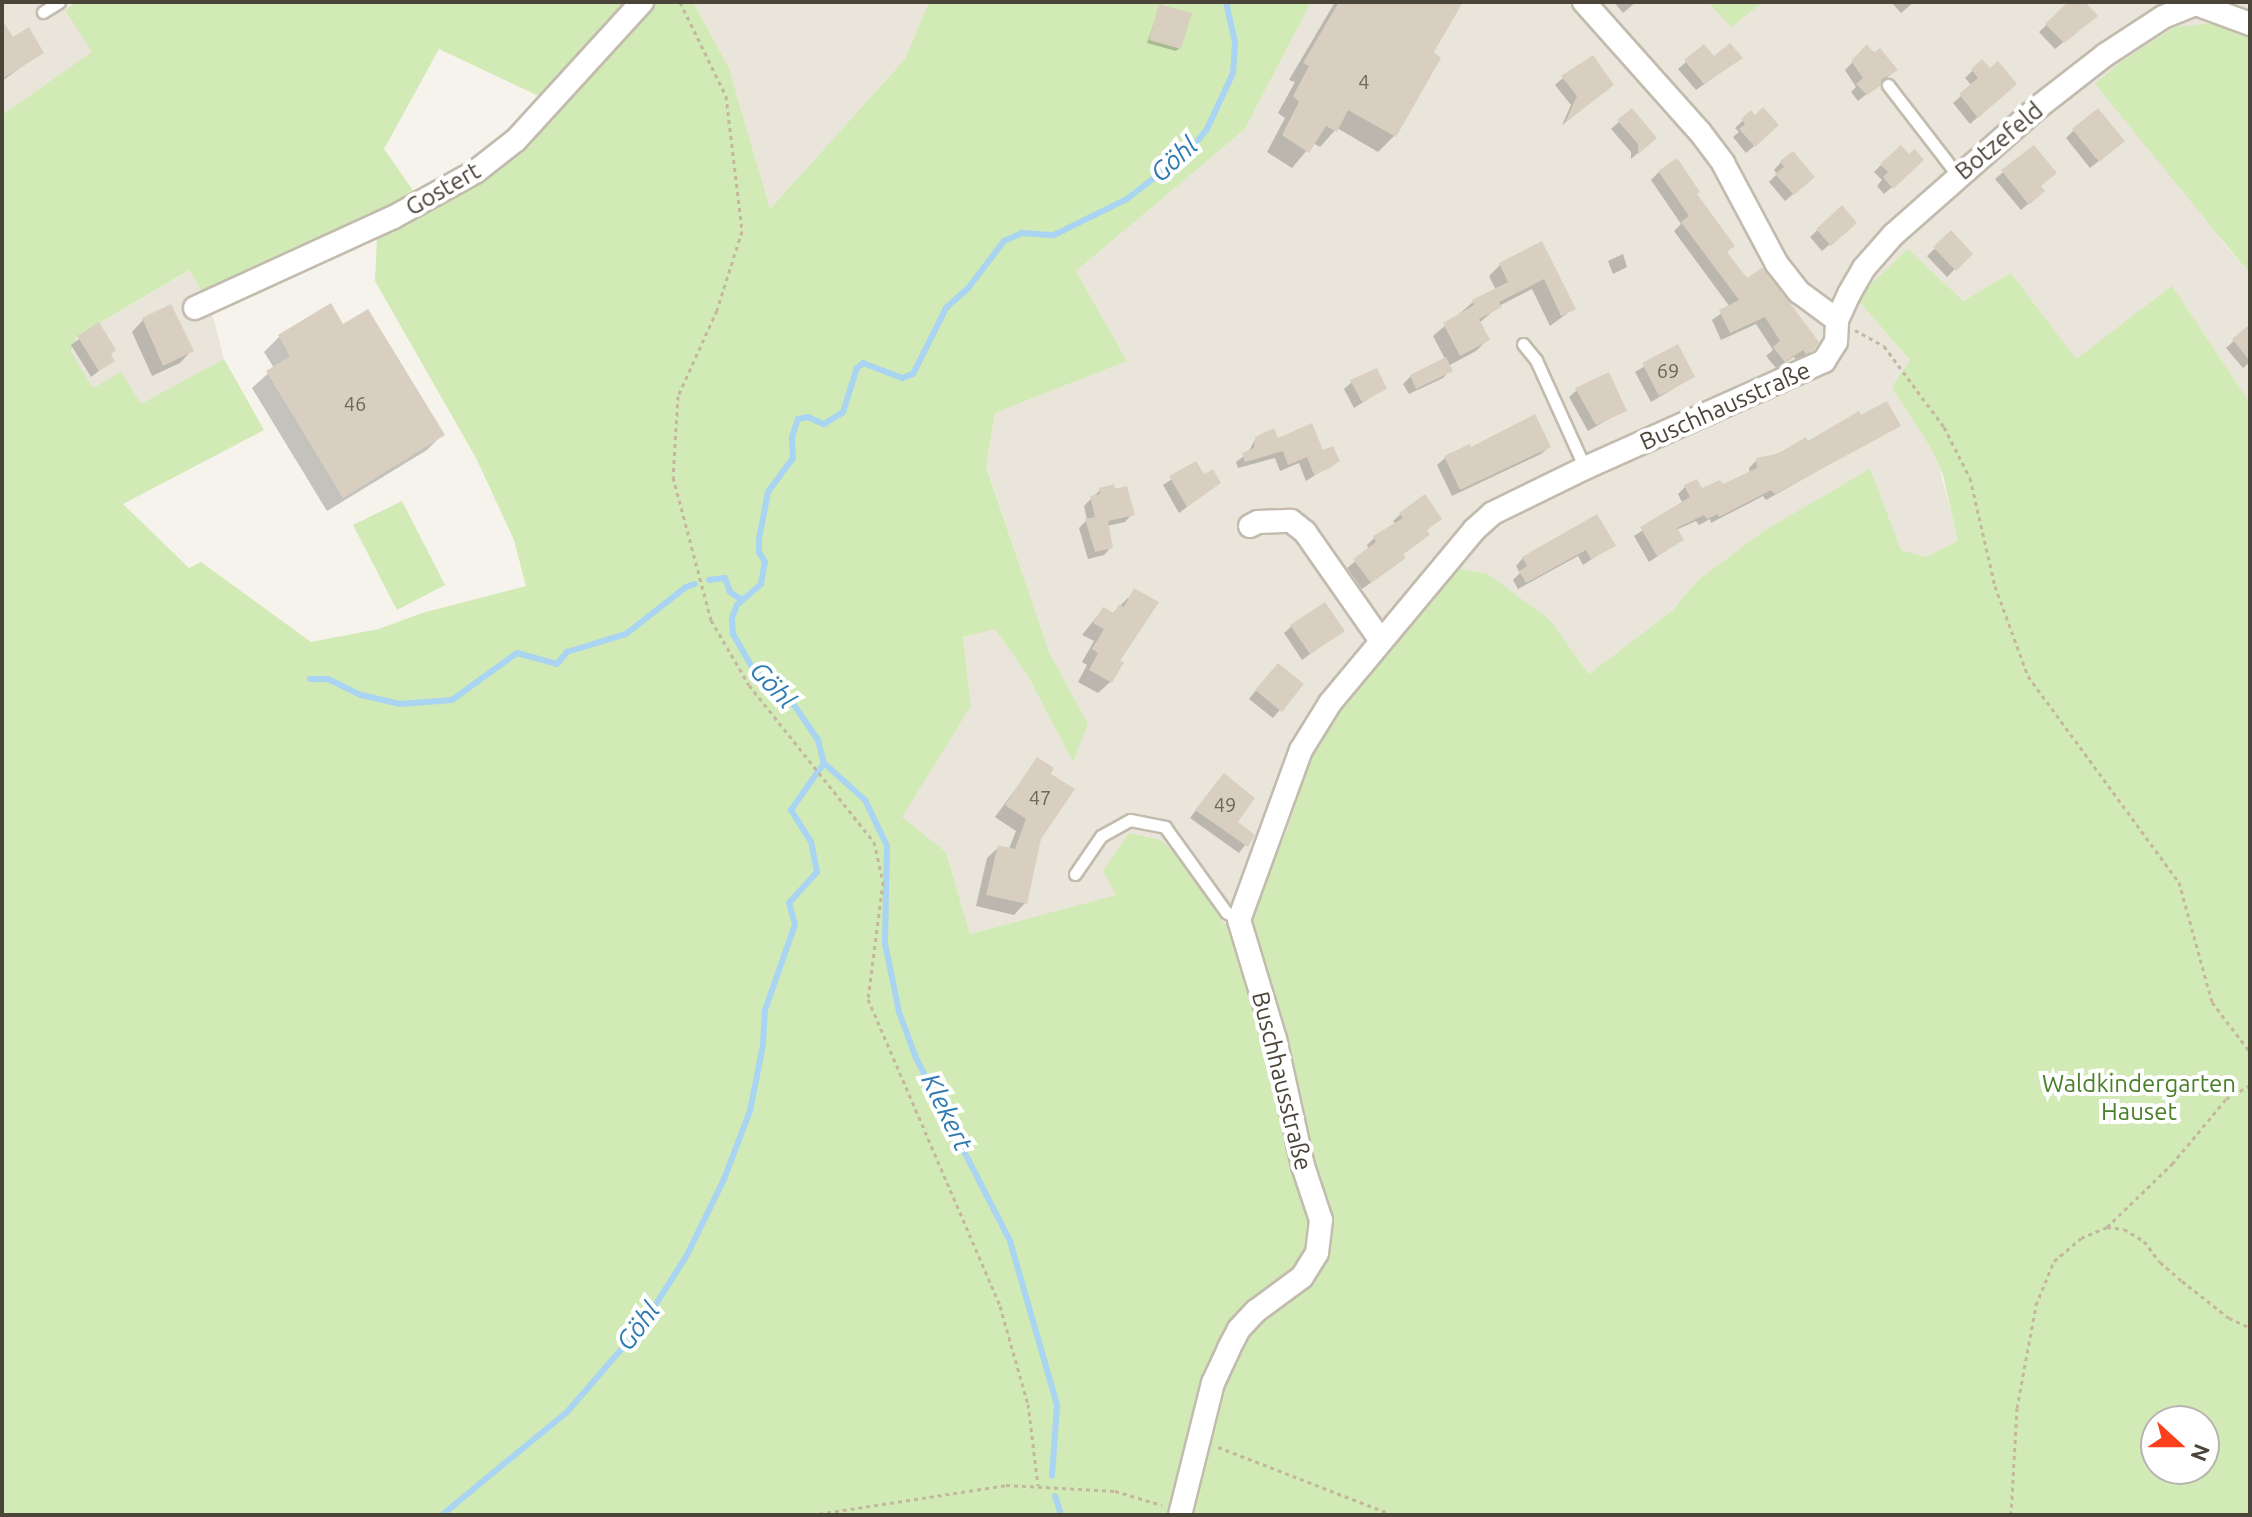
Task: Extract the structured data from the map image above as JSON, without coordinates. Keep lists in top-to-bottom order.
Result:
{
  "streets": {
    "street": ["Botzefeld", "Gostert", "Buschhausstraße"]
  },
  "crossings": [
    ["Botzefeld", "Buschhausstraße"]
  ],
  "water": ["Göhl", "Klekert"],
  "parks": ["Waldkindergarten Hauset"],
  "house_numbers": [
    "4",
    "69",
    "46",
    "47",
    "49"
  ],
  "north": "right"
}
